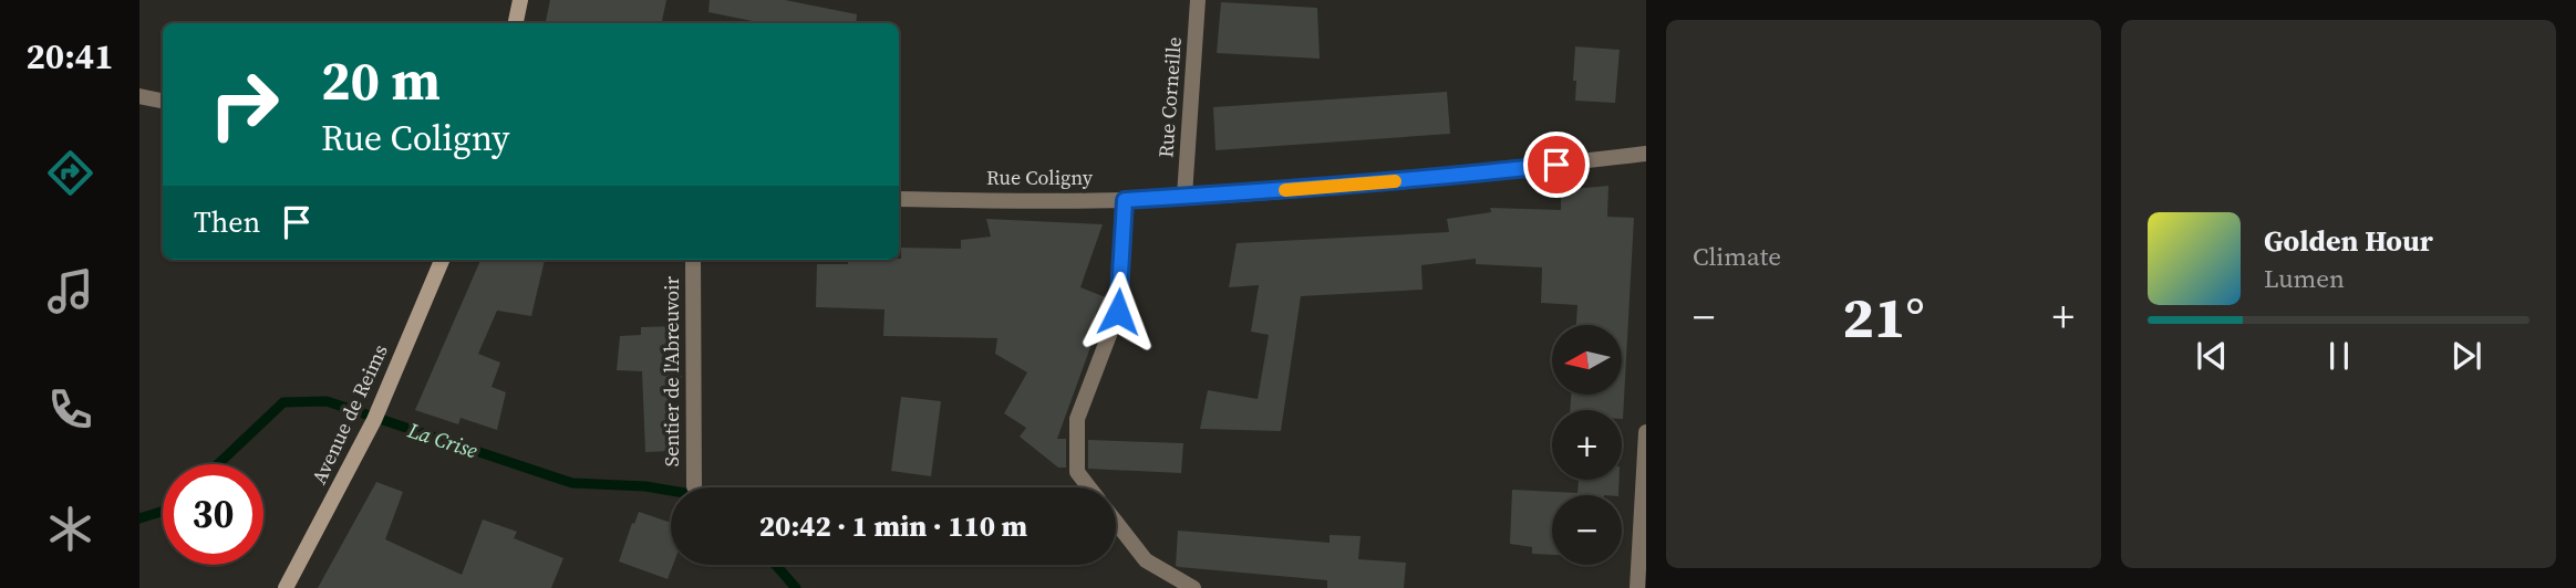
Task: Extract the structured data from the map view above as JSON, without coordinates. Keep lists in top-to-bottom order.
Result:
{
  "streets": {
    "main road": ["Avenue de Reims"],
    "street": ["Rue Corneille", "Rue Coligny", "Sentier de l'Abreuvoir"]
  },
  "crossings": [
    ["Rue Corneille", "Rue Coligny"]
  ],
  "water": ["La Crise"],
  "north": "left",
  "page": {
    "tabs": "20:41",
    "tile": "Climate",
    "turn": ["20 m", "Rue Coligny"],
    "then": "Then",
    "song": ["Golden Hour", "Lumen"],
    "heat": ["−", "21°", "+"],
    "map_buttons": ["+", "−"],
    "limit": "30",
    "trip": "20:42 · 1 min · 110 m"
  }
}
